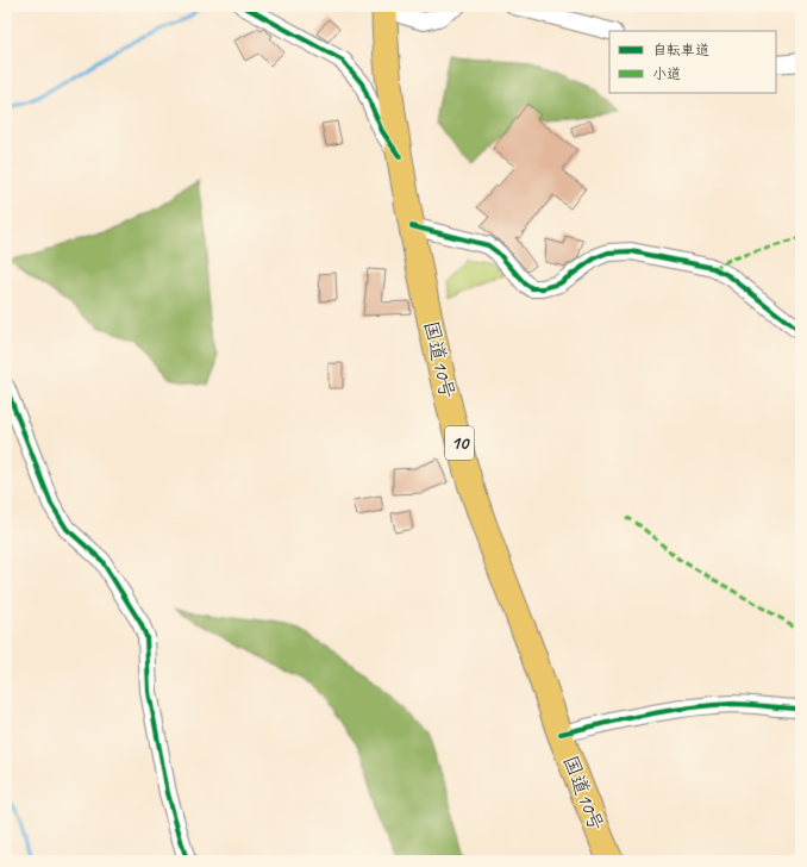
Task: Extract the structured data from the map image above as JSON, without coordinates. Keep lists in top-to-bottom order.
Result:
{
  "streets": {
    "highway": ["国道10号", "10"]
  },
  "legend": ["自転車道", "小道"]
}
